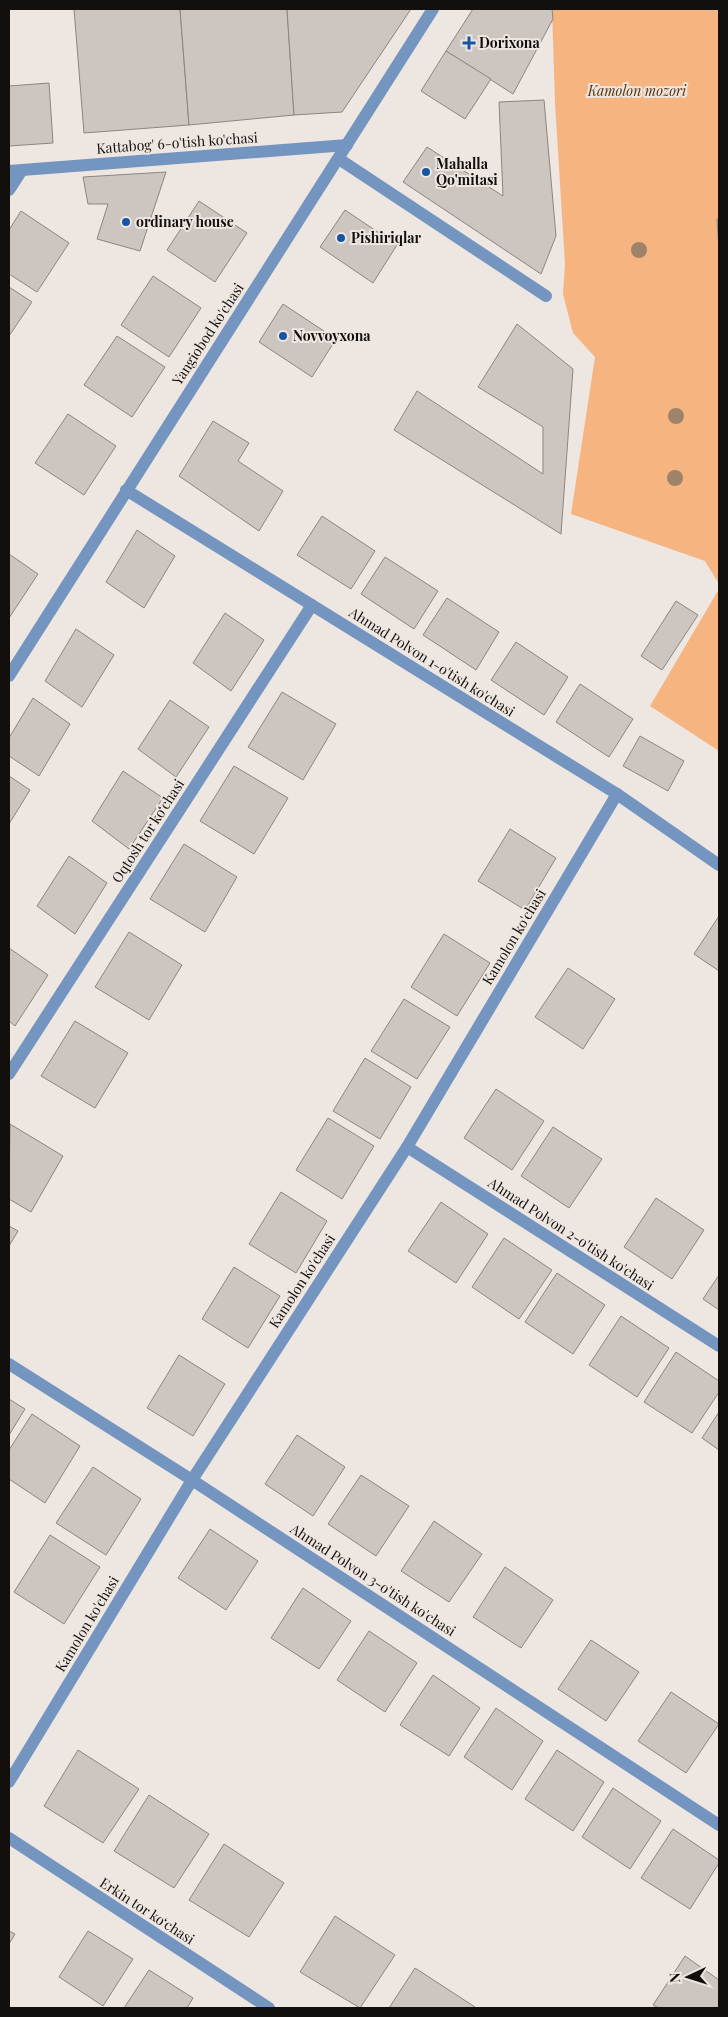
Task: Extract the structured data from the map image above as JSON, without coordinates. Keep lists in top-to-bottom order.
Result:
{
  "streets": {
    "street": [
      "Kattabog' 6-o'tish ko'chasi",
      "Yangiobod ko'chasi",
      "Ahmad Polvon 1-o'tish ko'chasi",
      "Oqtosh tor koʻchasi",
      "Kamolon ko'chasi",
      "Ahmad Polvon 2-o'tish ko'chasi",
      "Ahmad Polvon 3-o'tish ko'chasi",
      "Erkin tor koʻchasi"
    ]
  },
  "crossings": [
    ["Kattabog' 6-o'tish ko'chasi", "Yangiobod ko'chasi"],
    ["Yangiobod ko'chasi", "Ahmad Polvon 1-o'tish ko'chasi"],
    ["Ahmad Polvon 1-o'tish ko'chasi", "Oqtosh tor koʻchasi"],
    ["Ahmad Polvon 1-o'tish ko'chasi", "Kamolon ko'chasi"],
    ["Kamolon ko'chasi", "Ahmad Polvon 2-o'tish ko'chasi"],
    ["Kamolon ko'chasi", "Ahmad Polvon 3-o'tish ko'chasi"]
  ],
  "parks": ["Kamolon mozori"],
  "places": {
    "health": ["Dorixona"],
    "other": [
      "Mahalla Qo'mitasi",
      "ordinary house",
      "Pishiriqlar",
      "Novvoyxona"
    ]
  },
  "north": "left"
}
